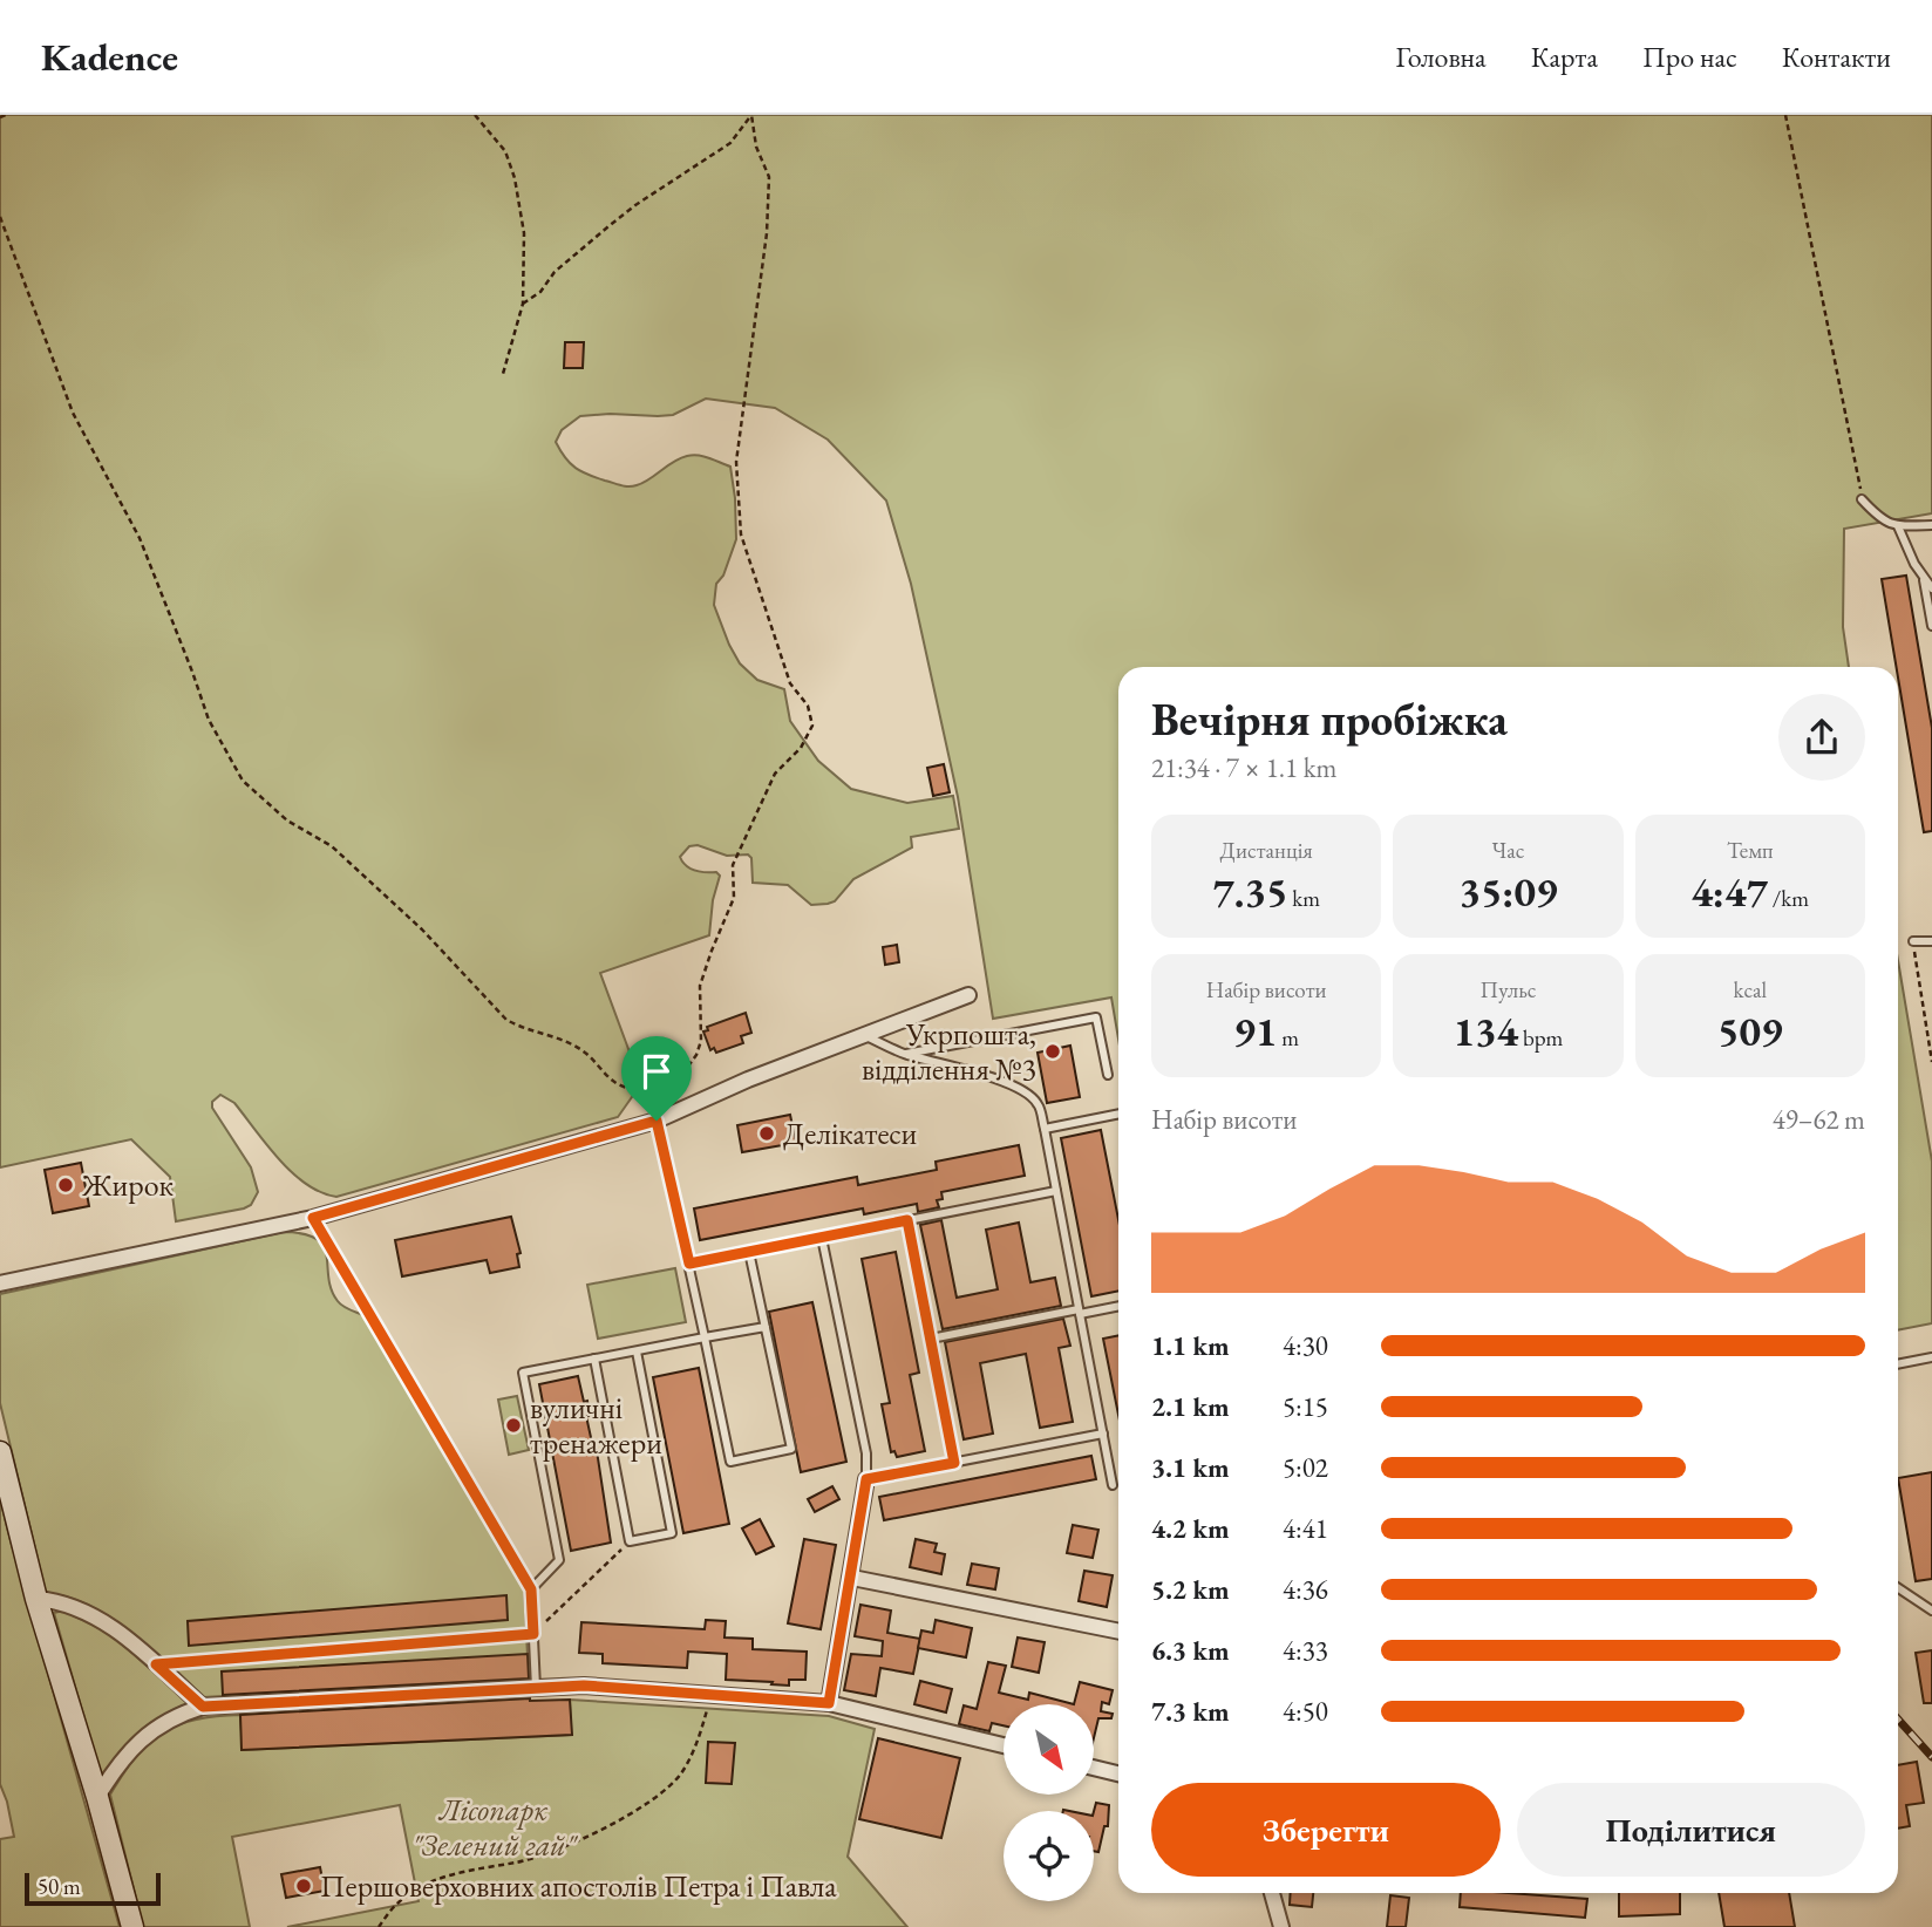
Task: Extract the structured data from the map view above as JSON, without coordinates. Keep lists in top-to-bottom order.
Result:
{
  "parks": ["Лісопарк \"Зелений гай\""],
  "places": [
    "Укрпошта, відділення №3",
    "Делікатеси",
    "Жирок",
    "вуличні тренажери",
    "Першоверховних апостолів Петра і Павла"
  ],
  "scale_bar": "50 m",
  "north": "bottom right",
  "page": {
    "header": "Kadence",
    "nav": [
      "Головна",
      "Карта",
      "Про нас",
      "Контакти"
    ],
    "heading": ["Вечірня пробіжка", "21:34 · 7 × 1.1 km"],
    "stats": [
      ["Дистанція", "7.35 km"],
      ["Час", "35:09"],
      ["Темп", "4:47 /km"],
      ["Набір висоти", "91 m"],
      ["Пульс", "134 bpm"],
      ["kcal", "509"]
    ],
    "chart": ["Набір висоти", "49–62 m"],
    "list": [
      {
        "name": "1.1 km",
        "note": "4:30"
      },
      {
        "name": "2.1 km",
        "note": "5:15"
      },
      {
        "name": "3.1 km",
        "note": "5:02"
      },
      {
        "name": "4.2 km",
        "note": "4:41"
      },
      {
        "name": "5.2 km",
        "note": "4:36"
      },
      {
        "name": "6.3 km",
        "note": "4:33"
      },
      {
        "name": "7.3 km",
        "note": "4:50"
      }
    ],
    "buttons": ["Зберегти", "Поділитися"],
    "scale": "50 m"
  }
}
